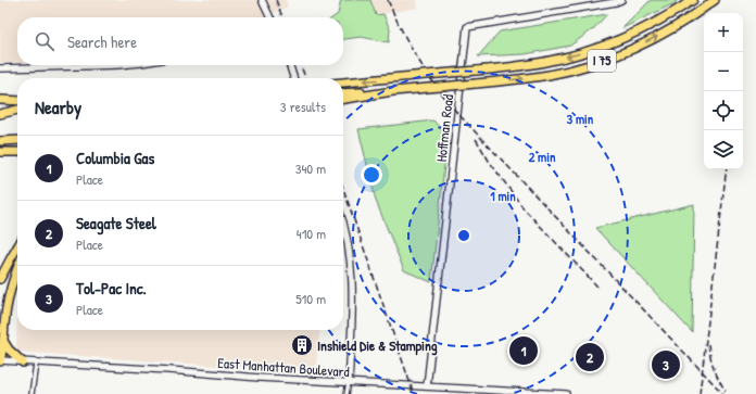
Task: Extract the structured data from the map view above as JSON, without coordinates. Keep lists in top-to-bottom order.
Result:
{
  "streets": {
    "highway": ["I 75"],
    "street": ["Hoffman Road", "East Manhattan Boulevard"]
  },
  "crossings": [
    ["Hoffman Road", "East Manhattan Boulevard"]
  ],
  "places": {
    "building": ["Inshield Die & Stamping"]
  },
  "page": {
    "map_buttons": ["+", "−"],
    "search": "Search here",
    "heading": ["Nearby", "3 results"],
    "list": [
      {
        "mark": "1",
        "name": "Columbia Gas",
        "note": "Place",
        "value": "340 m"
      },
      {
        "mark": "2",
        "name": "Seagate Steel",
        "note": "Place",
        "value": "410 m"
      },
      {
        "mark": "3",
        "name": "Tol-Pac Inc.",
        "note": "Place",
        "value": "510 m"
      }
    ],
    "pins": ["1", "2", "3"]
  },
  "rings": ["3 min", "2 min", "1 min"]
}
